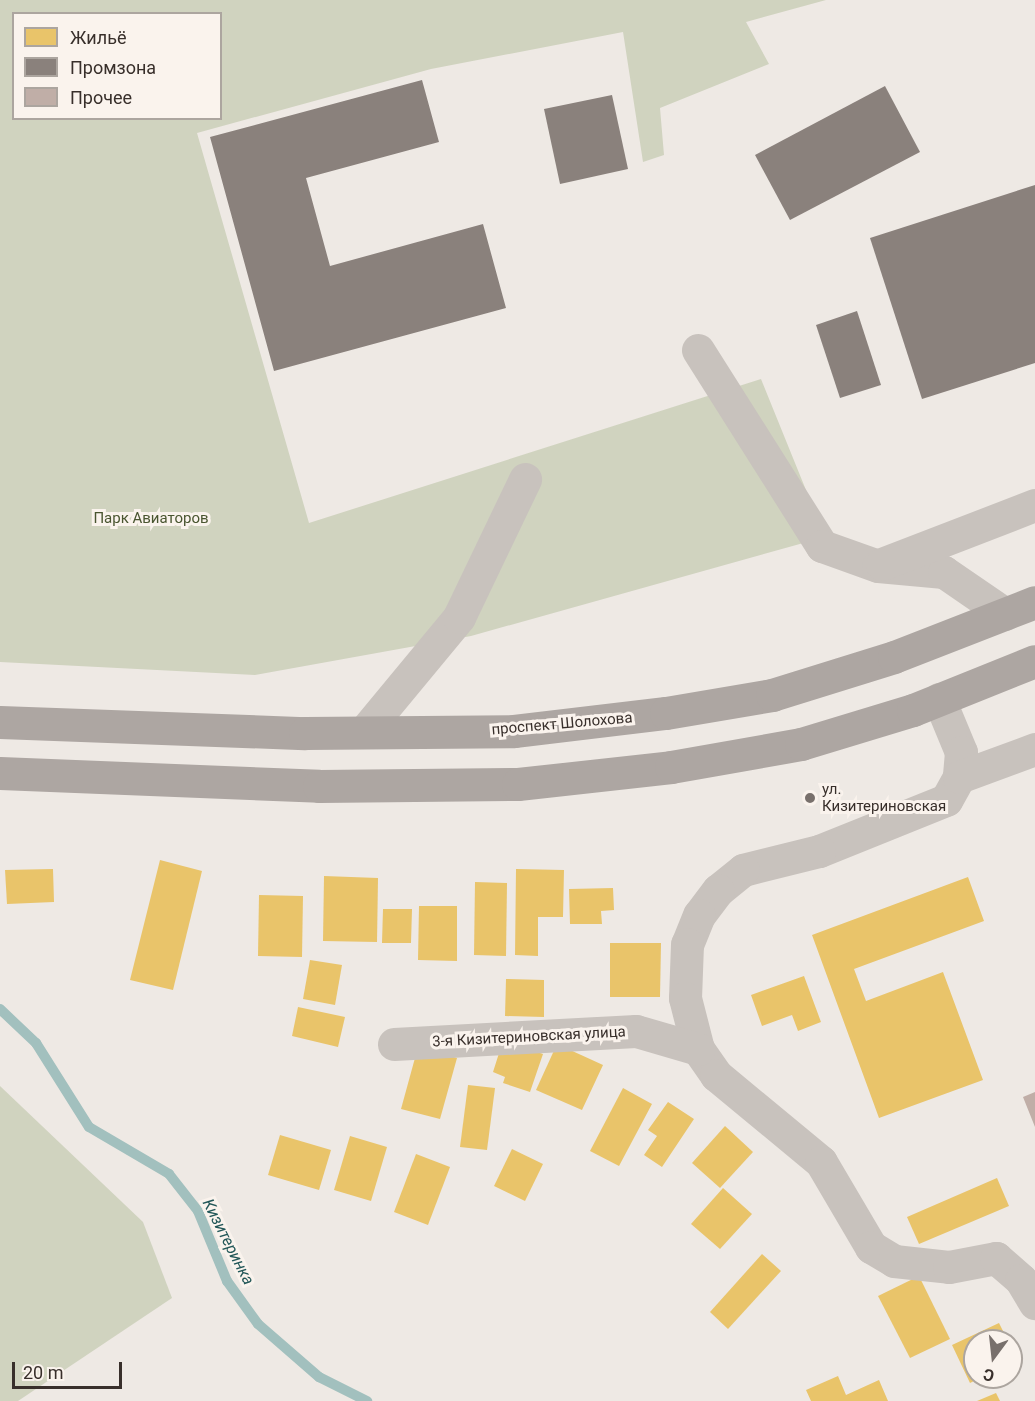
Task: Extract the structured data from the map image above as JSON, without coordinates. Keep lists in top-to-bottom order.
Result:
{
  "streets": {
    "main road": ["проспект Шолохова"],
    "street": ["3-я Кизитериновская улица"]
  },
  "water": ["Кизитеринка"],
  "parks": ["Парк Авиаторов"],
  "places": ["ул. Кизитериновская"],
  "legend": ["Жильё", "Промзона", "Прочее"],
  "scale_bar": "20 m",
  "north": "bottom"
}
